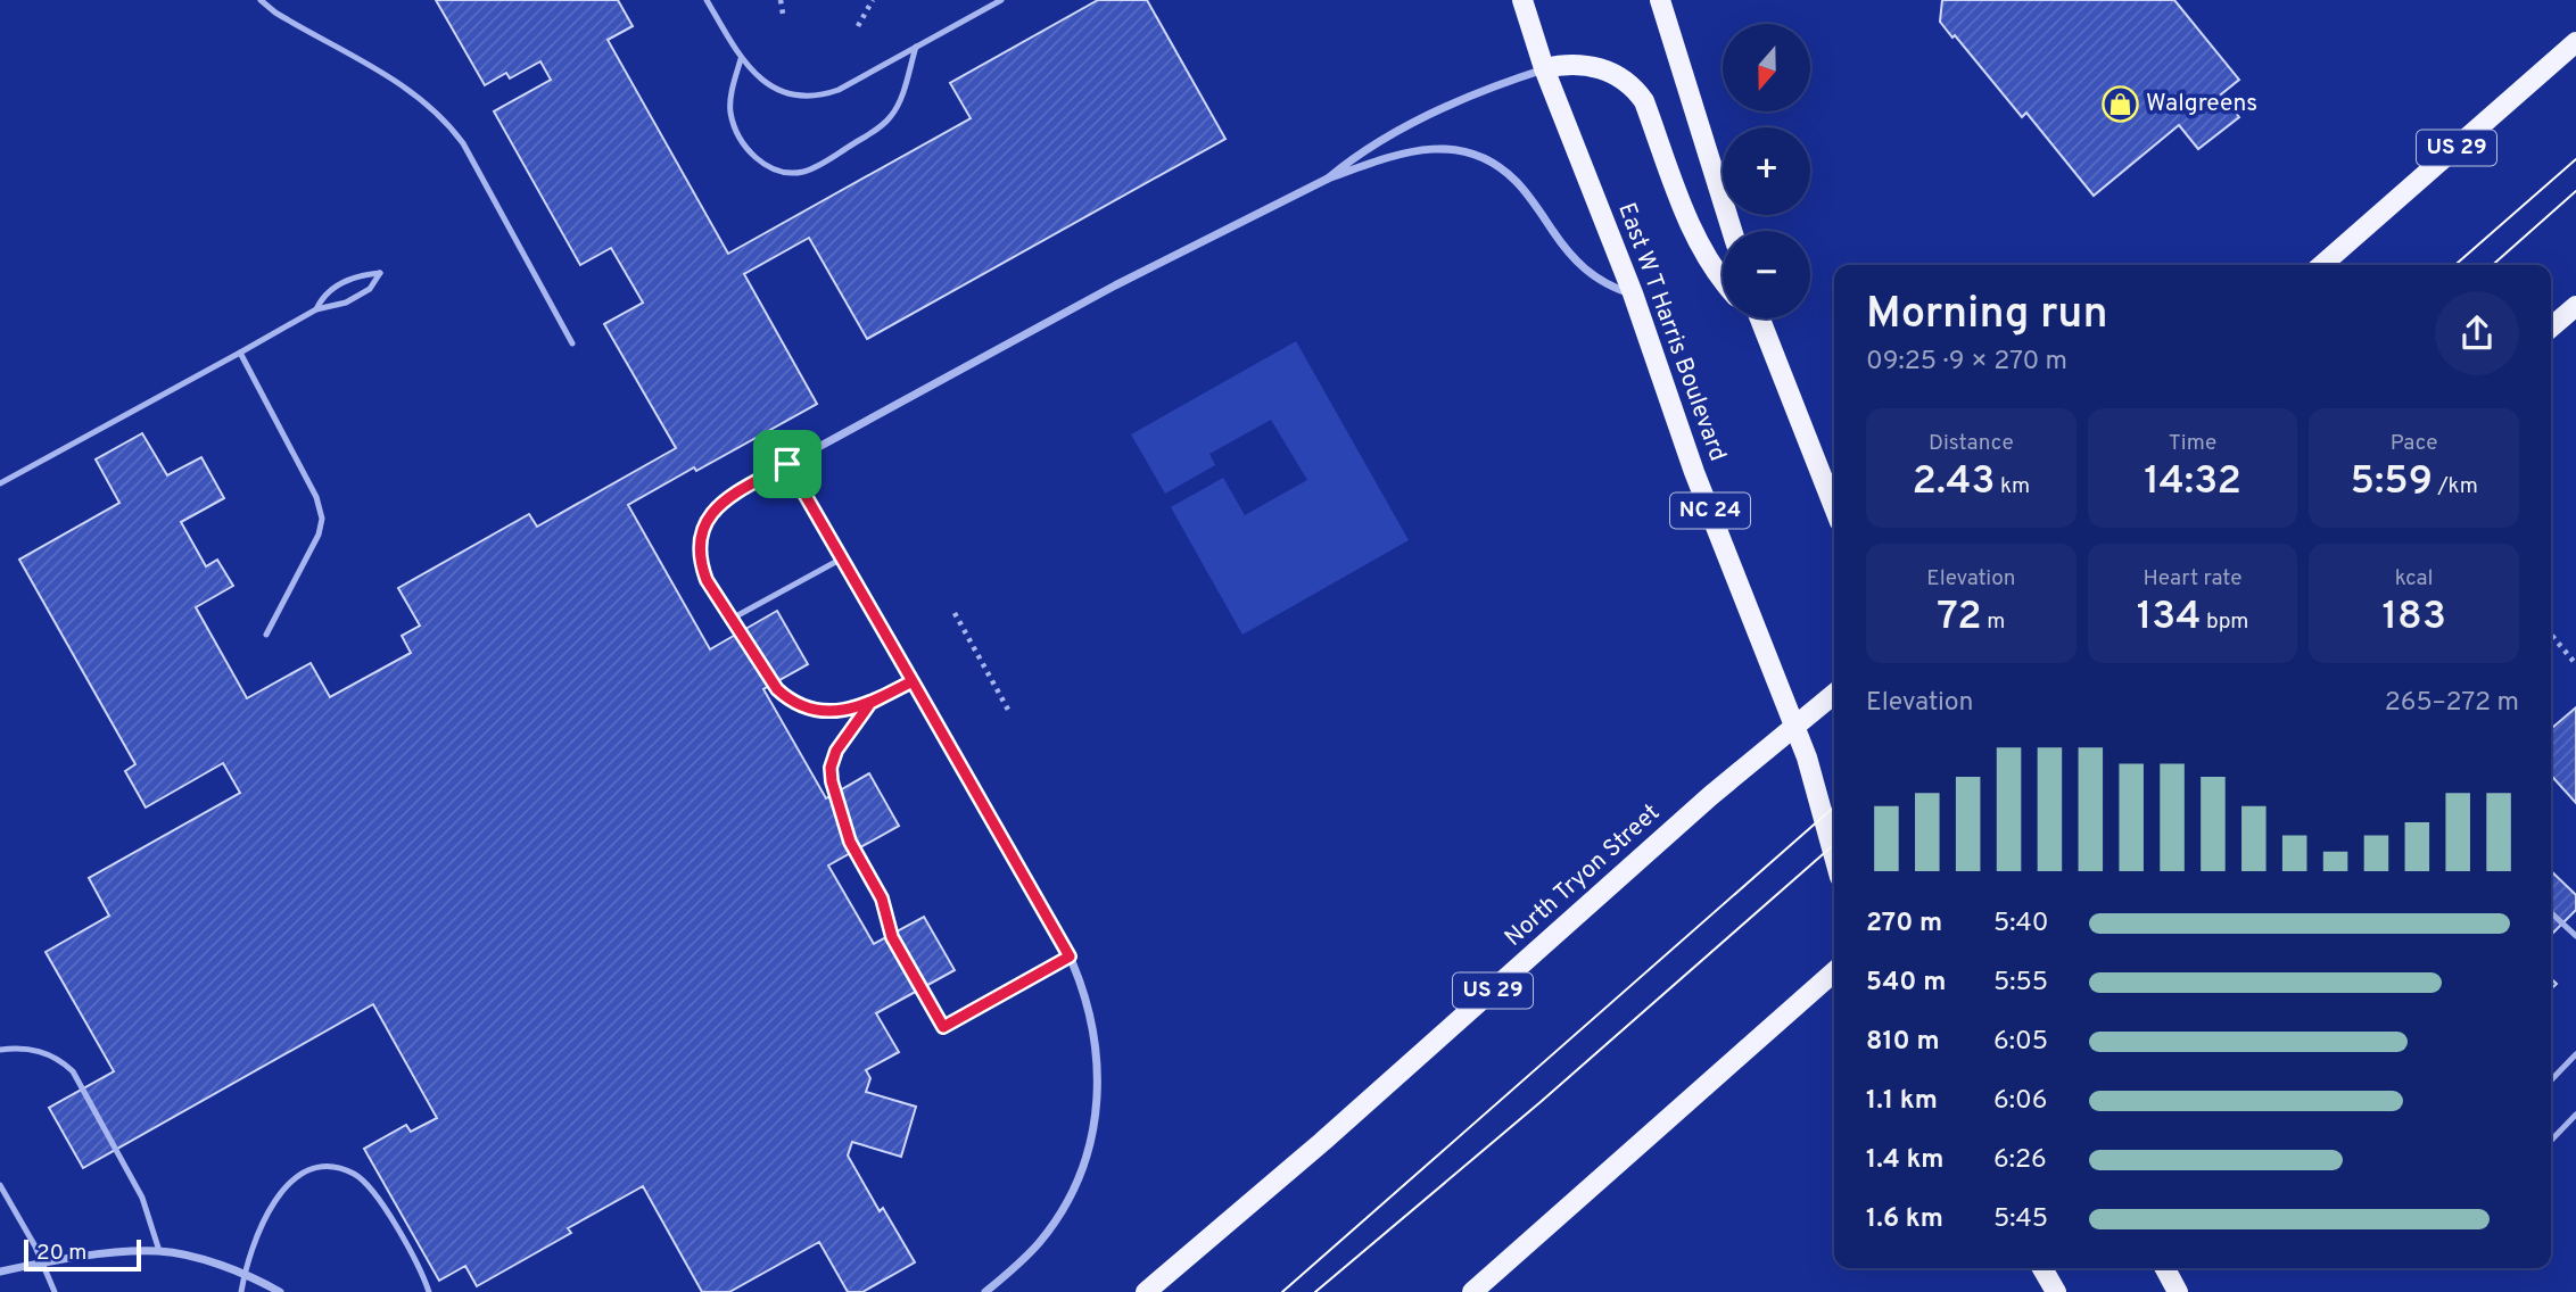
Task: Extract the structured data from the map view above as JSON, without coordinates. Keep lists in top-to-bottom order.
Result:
{
  "streets": {
    "main road": [
      "US 29",
      "East W T Harris Boulevard",
      "NC 24",
      "North Tryon Street"
    ]
  },
  "crossings": [
    ["East W T Harris Boulevard", "NC 24"],
    ["East W T Harris Boulevard", "North Tryon Street"],
    ["NC 24", "North Tryon Street"]
  ],
  "places": {
    "shop": ["Walgreens"]
  },
  "scale_bar": "20 m",
  "north": "bottom",
  "page": {
    "map_buttons": ["+", "−"],
    "heading": ["Morning run", "09:25 · 9 × 270 m"],
    "stats": [
      ["Distance", "2.43 km"],
      ["Time", "14:32"],
      ["Pace", "5:59 /km"],
      ["Elevation", "72 m"],
      ["Heart rate", "134 bpm"],
      ["kcal", "183"]
    ],
    "chart": ["Elevation", "265–272 m"],
    "list": [
      {
        "name": "270 m",
        "note": "5:40"
      },
      {
        "name": "540 m",
        "note": "5:55"
      },
      {
        "name": "810 m",
        "note": "6:05"
      },
      {
        "name": "1.1 km",
        "note": "6:06"
      },
      {
        "name": "1.4 km",
        "note": "6:26"
      },
      {
        "name": "1.6 km",
        "note": "5:45"
      }
    ],
    "scale": "20 m"
  }
}
